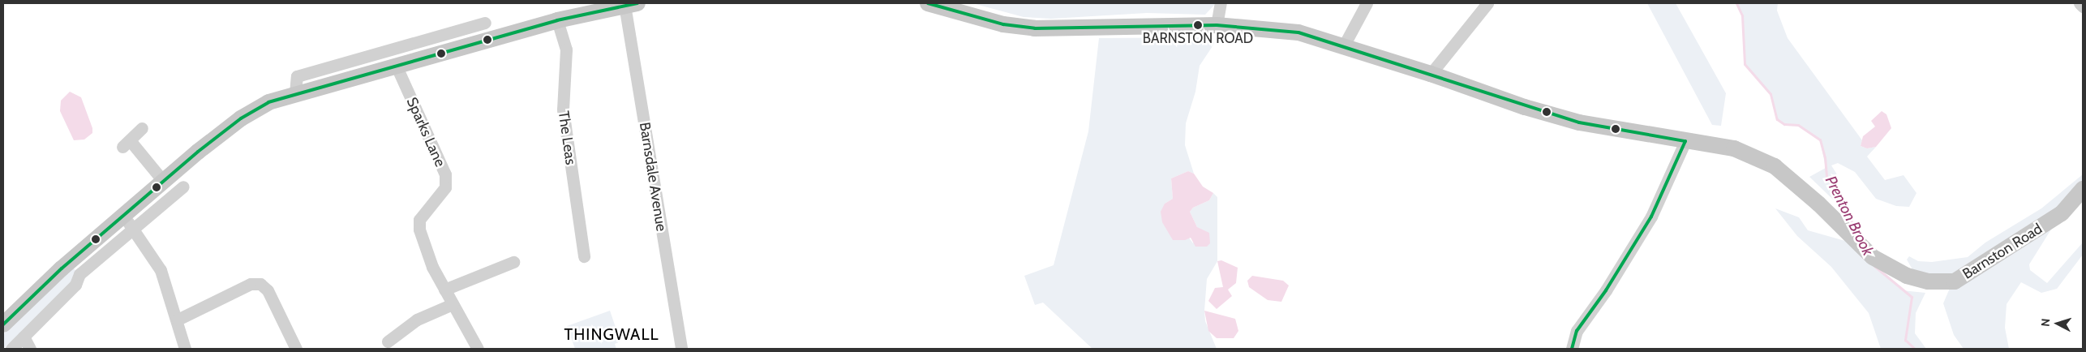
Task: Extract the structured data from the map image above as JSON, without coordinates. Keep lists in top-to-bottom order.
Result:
{
  "streets": {
    "main road": ["Barnston Road"],
    "street": ["Sparks Lane", "The Leas", "Barnsdale Avenue"]
  },
  "districts": ["THINGWALL"],
  "water": ["Prenton Brook"],
  "places": ["BARNSTON ROAD"],
  "north": "left"
}
